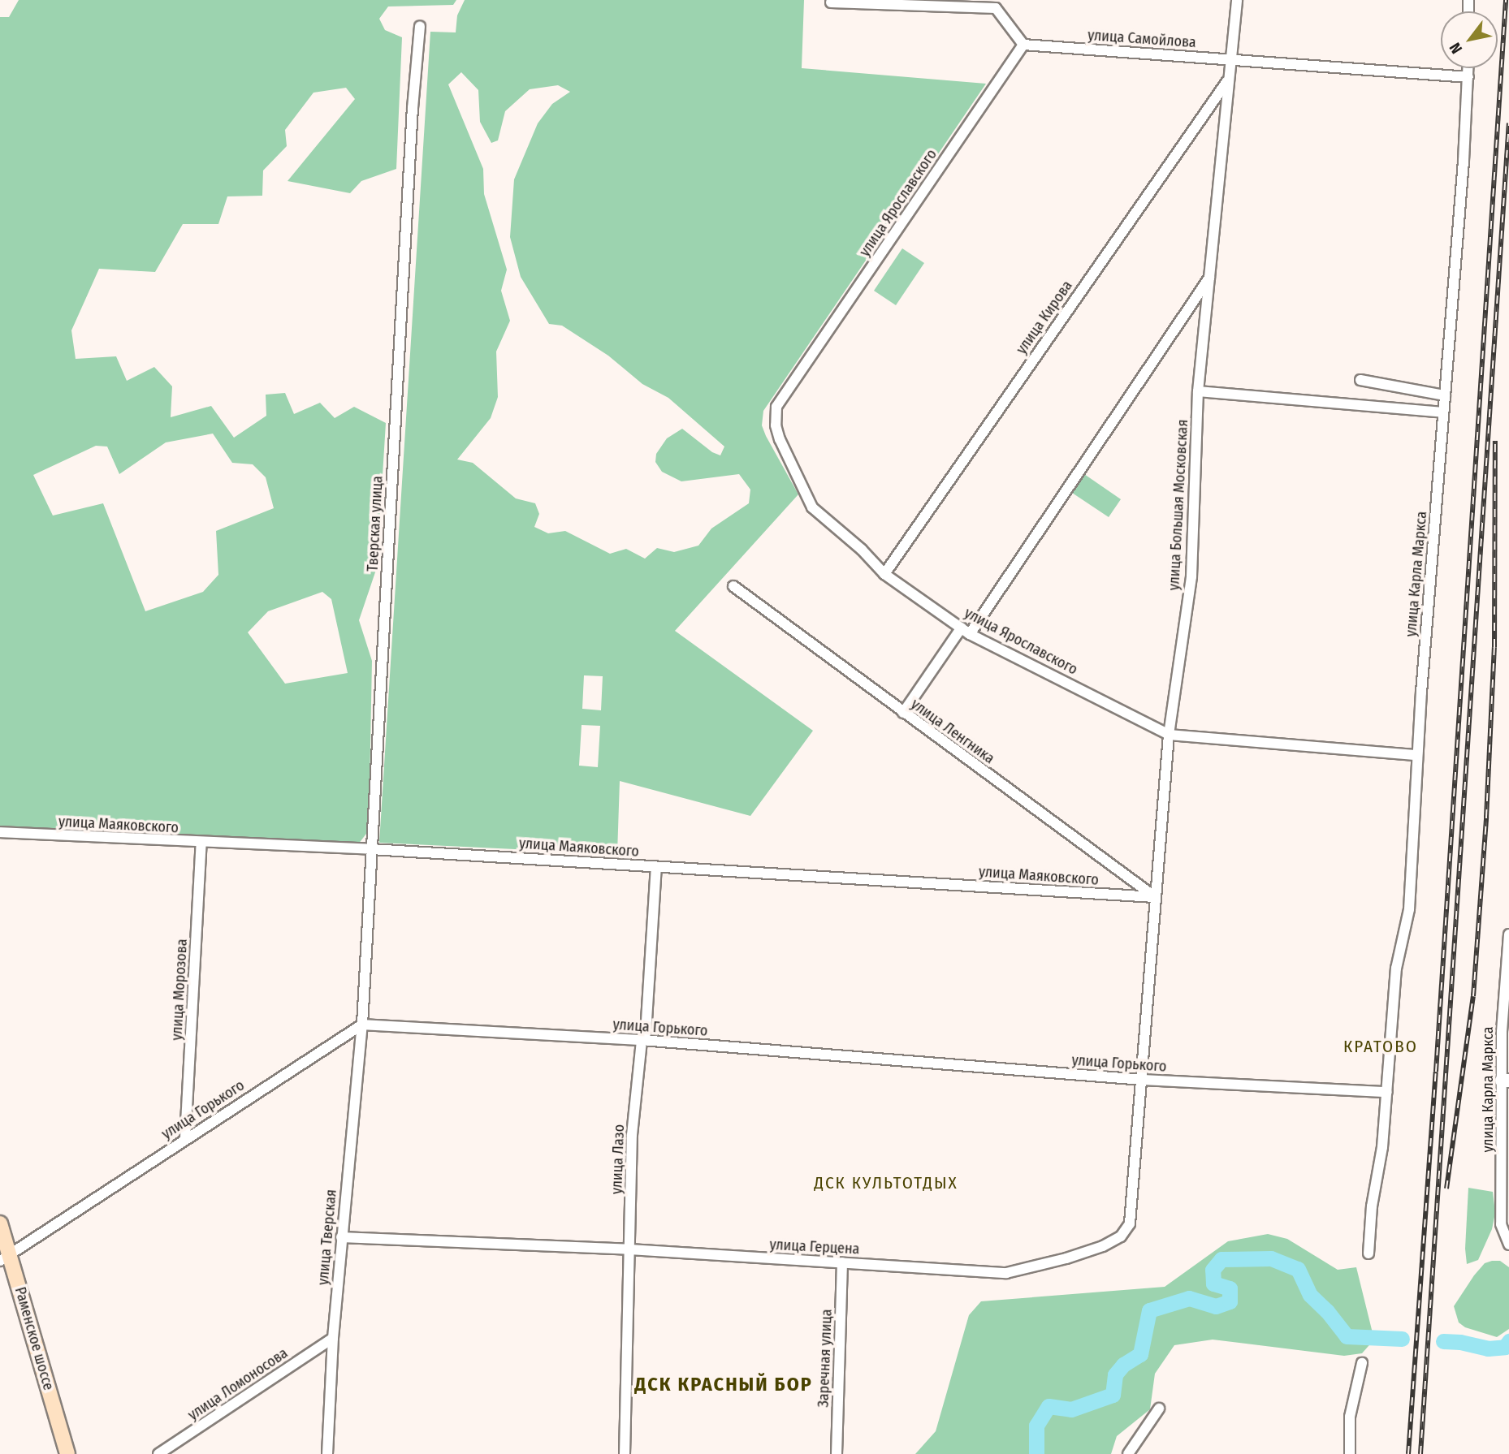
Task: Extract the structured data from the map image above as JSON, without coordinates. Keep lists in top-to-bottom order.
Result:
{
  "streets": {
    "main road": ["Раменское шоссе"],
    "street": [
      "улица Самойлова",
      "улица Ярославского",
      "улица Кирова",
      "улица Большая Московская",
      "Тверская улица",
      "улица Карла Маркса",
      "улица Ленгника",
      "улица Маяковского",
      "улица Морозова",
      "улица Горького",
      "улица Лазо",
      "улица Тверская",
      "улица Герцена",
      "Заречная улица",
      "улица Ломоносова"
    ]
  },
  "crossings": [
    ["улица Самойлова", "улица Ярославского"],
    ["улица Самойлова", "улица Большая Московская"],
    ["улица Самойлова", "улица Карла Маркса"],
    ["улица Ярославского", "улица Кирова"],
    ["улица Ярославского", "улица Большая Московская"],
    ["улица Ярославского", "улица Карла Маркса"],
    ["улица Кирова", "улица Большая Московская"],
    ["улица Большая Московская", "улица Ленгника"],
    ["улица Большая Московская", "улица Маяковского"],
    ["улица Большая Московская", "улица Горького"],
    ["улица Большая Московская", "улица Герцена"],
    ["Тверская улица", "улица Маяковского"],
    ["Тверская улица", "улица Горького"],
    ["Тверская улица", "улица Тверская"],
    ["улица Карла Маркса", "улица Горького"],
    ["улица Ленгника", "улица Маяковского"],
    ["улица Маяковского", "улица Морозова"],
    ["улица Маяковского", "улица Лазо"],
    ["улица Морозова", "улица Горького"],
    ["улица Горького", "улица Лазо"],
    ["улица Горького", "улица Тверская"],
    ["улица Горького", "улица Герцена"],
    ["улица Горького", "Раменское шоссе"],
    ["улица Лазо", "улица Герцена"],
    ["улица Тверская", "улица Герцена"],
    ["улица Тверская", "улица Ломоносова"],
    ["улица Герцена", "Заречная улица"]
  ],
  "districts": ["КРАТОВО", "ДСК КУЛЬТОТДЫХ", "ДСК КРАСНЫЙ БОР"],
  "north": "bottom left"
}
